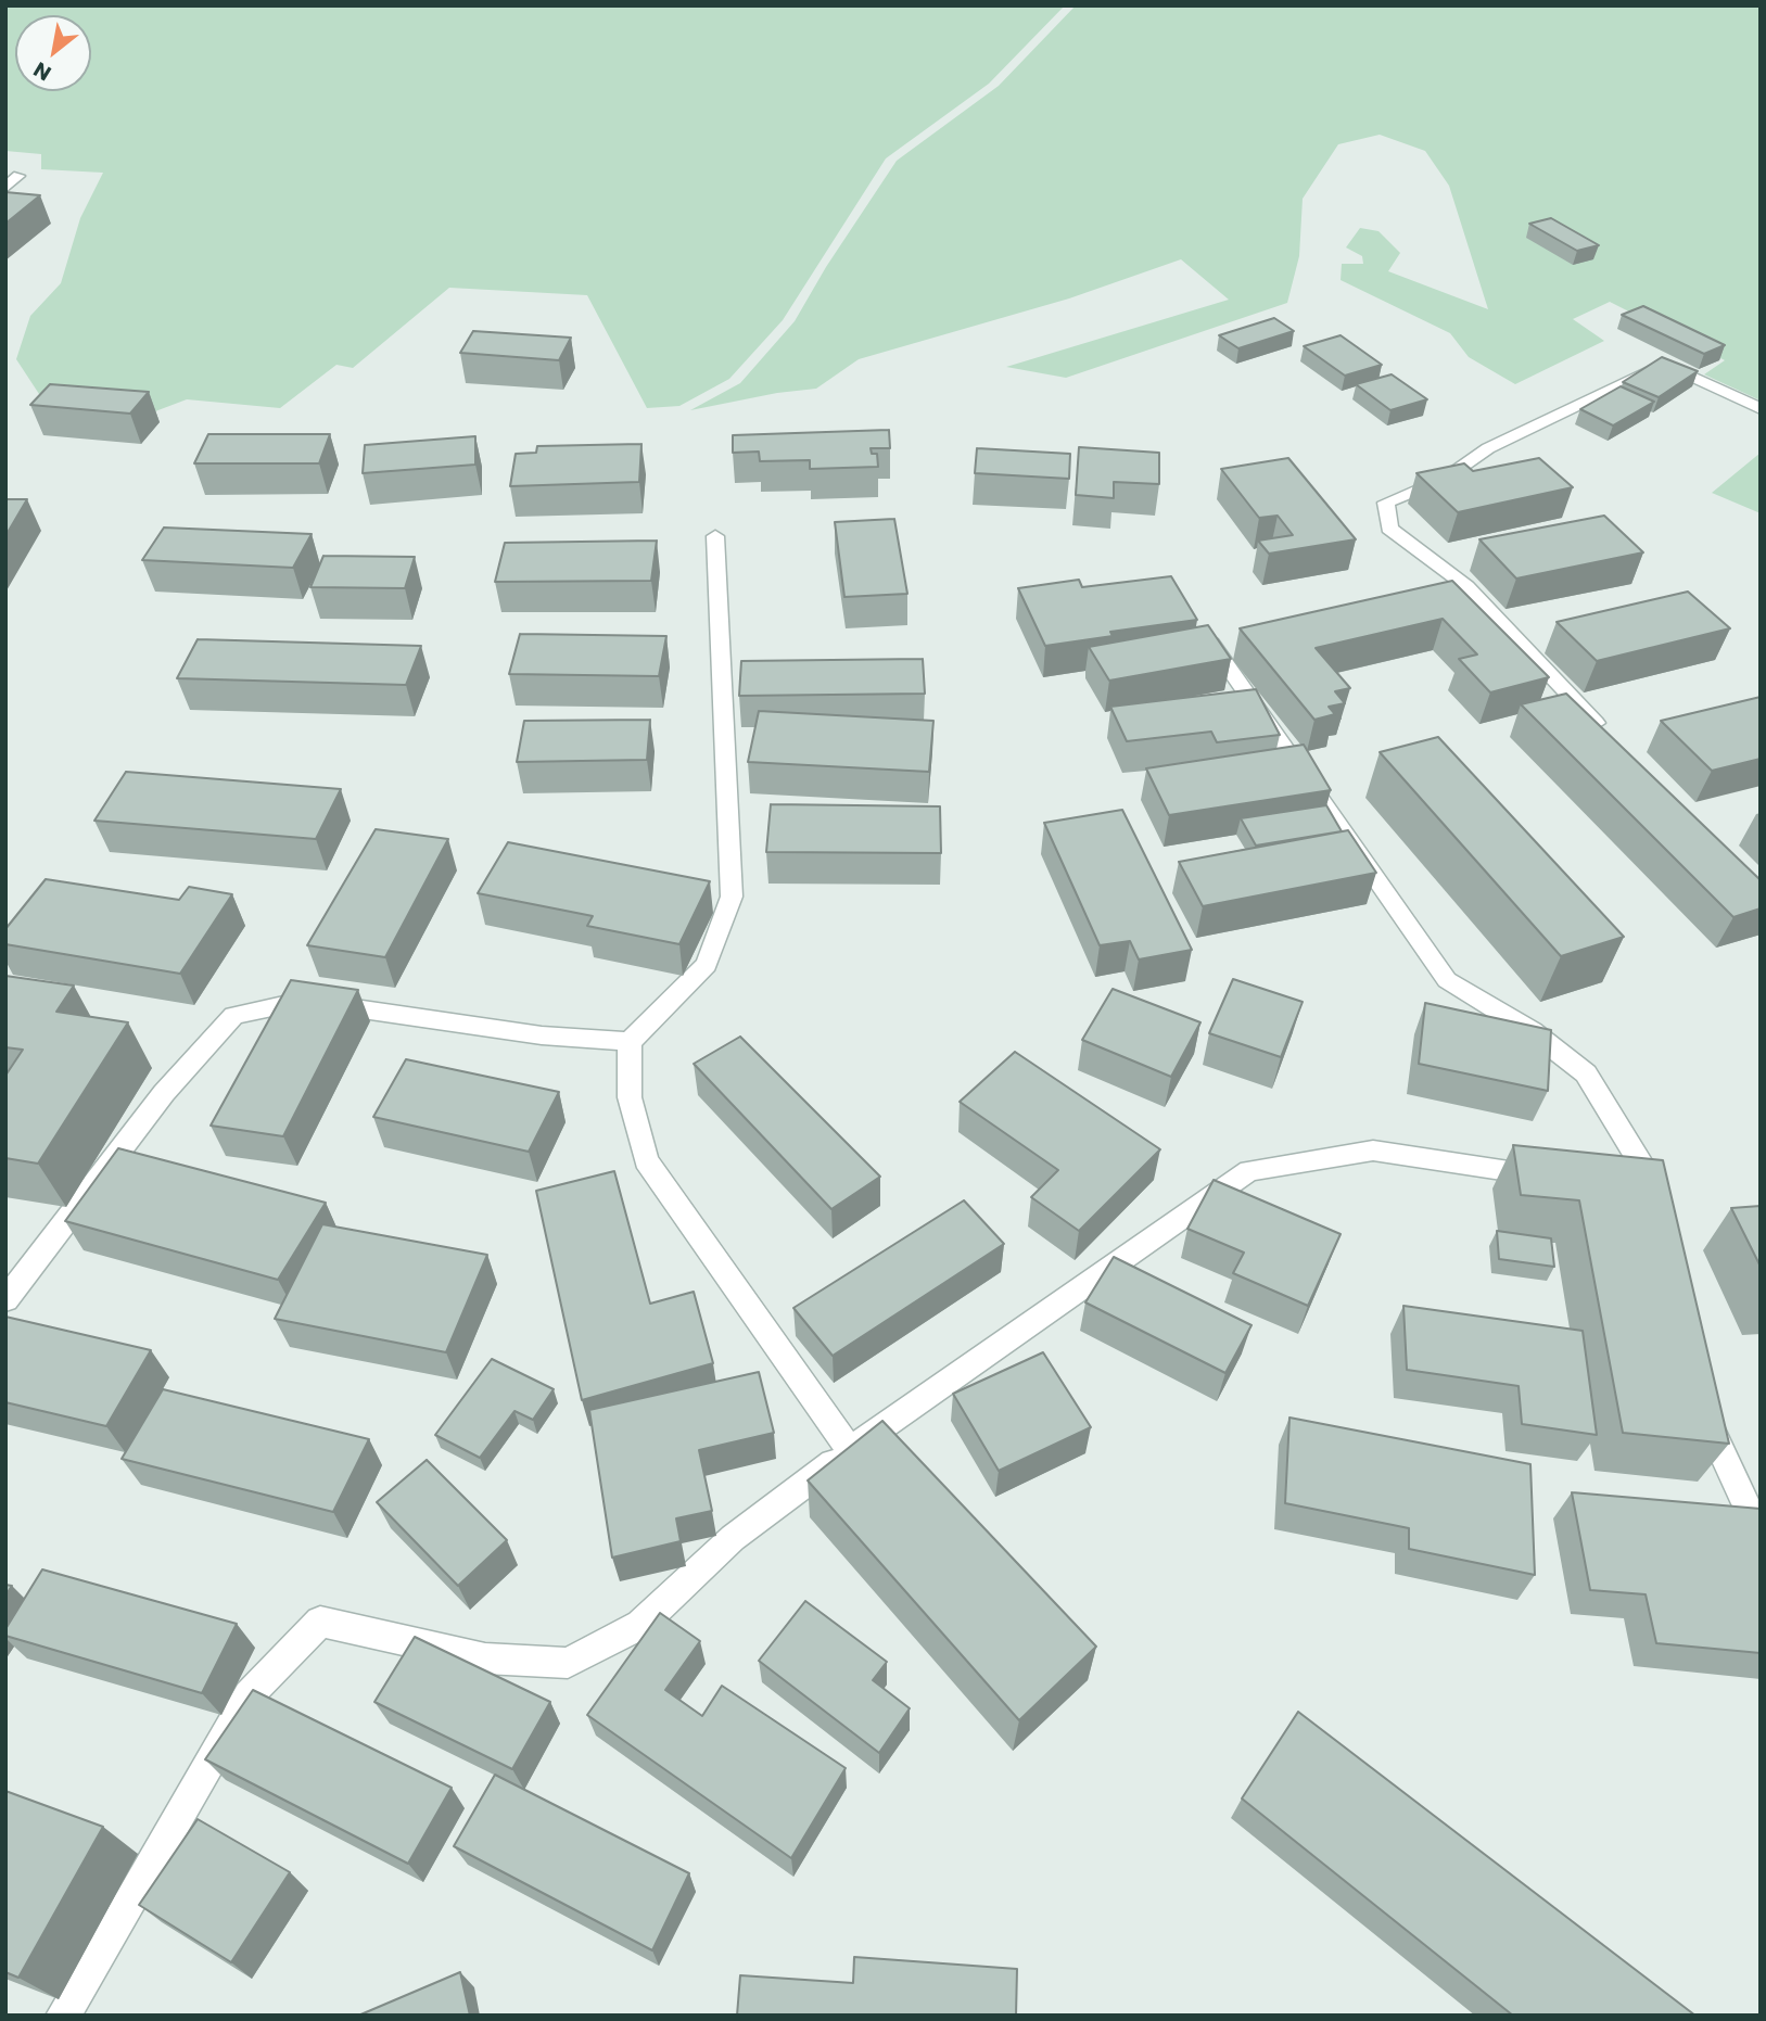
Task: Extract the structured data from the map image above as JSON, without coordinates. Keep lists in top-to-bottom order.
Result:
{
  "north": "bottom left"
}
